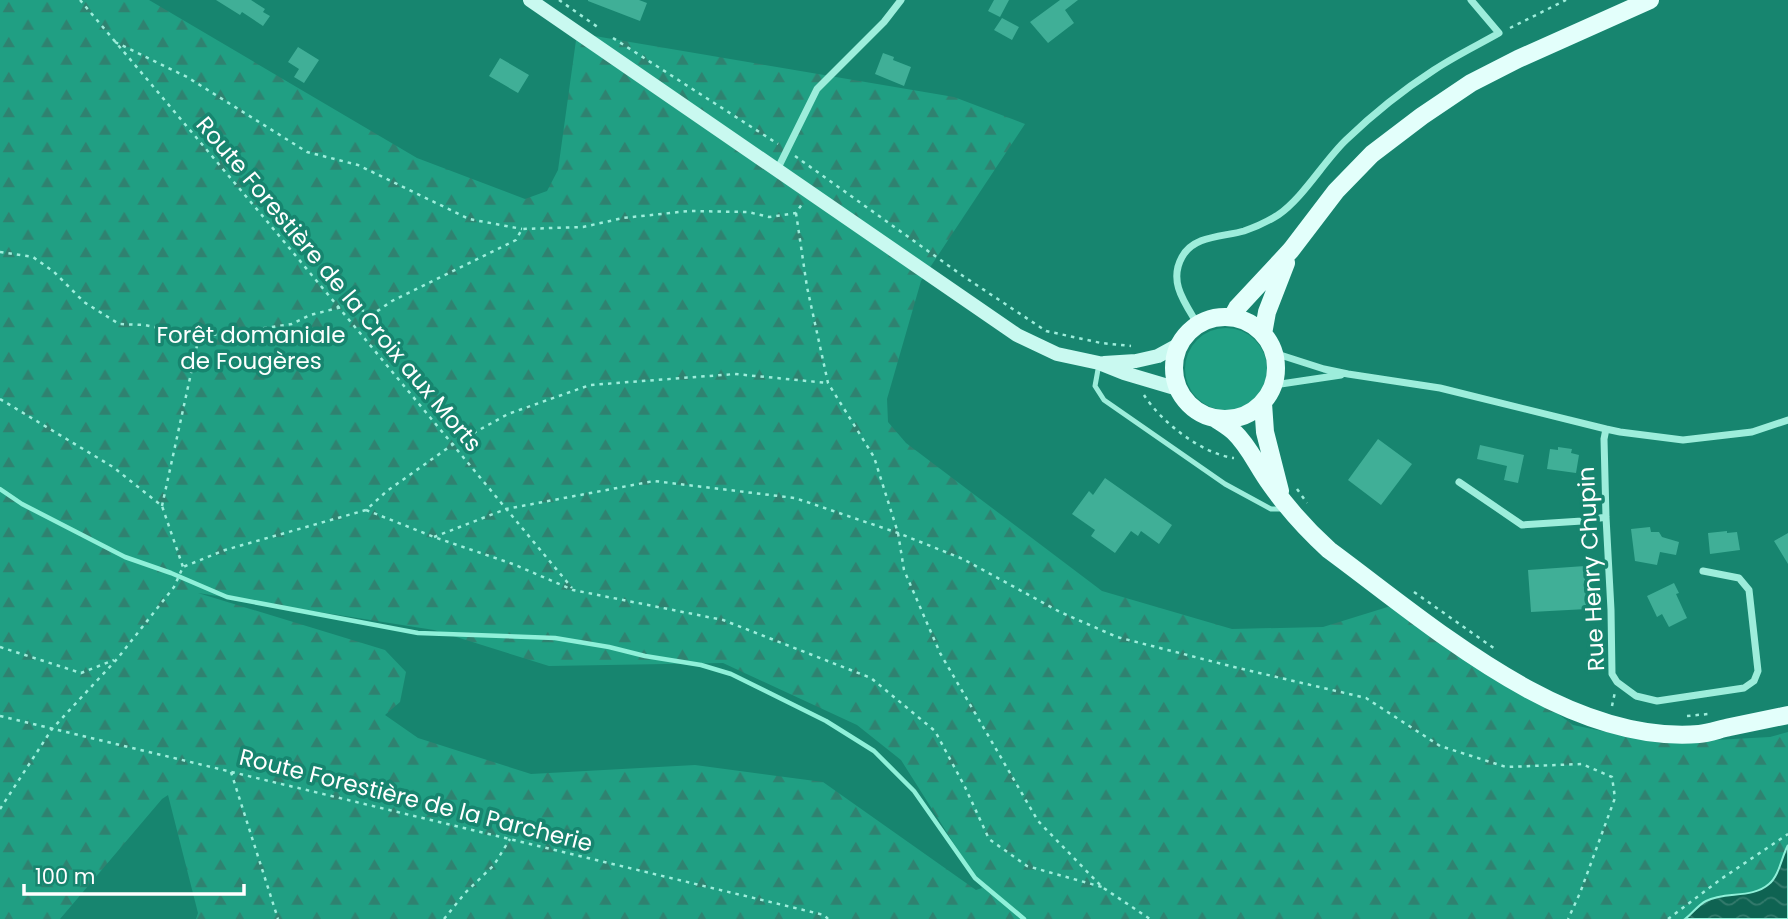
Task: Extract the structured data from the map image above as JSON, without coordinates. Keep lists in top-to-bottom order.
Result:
{
  "streets": {
    "street": ["Rue Henry Chupin"],
    "path": ["Route Forestière de la Croix aux Morts", "Route Forestière de la Parcherie"]
  },
  "parks": ["Forêt domaniale de Fougères"],
  "scale_bar": "100 m"
}
